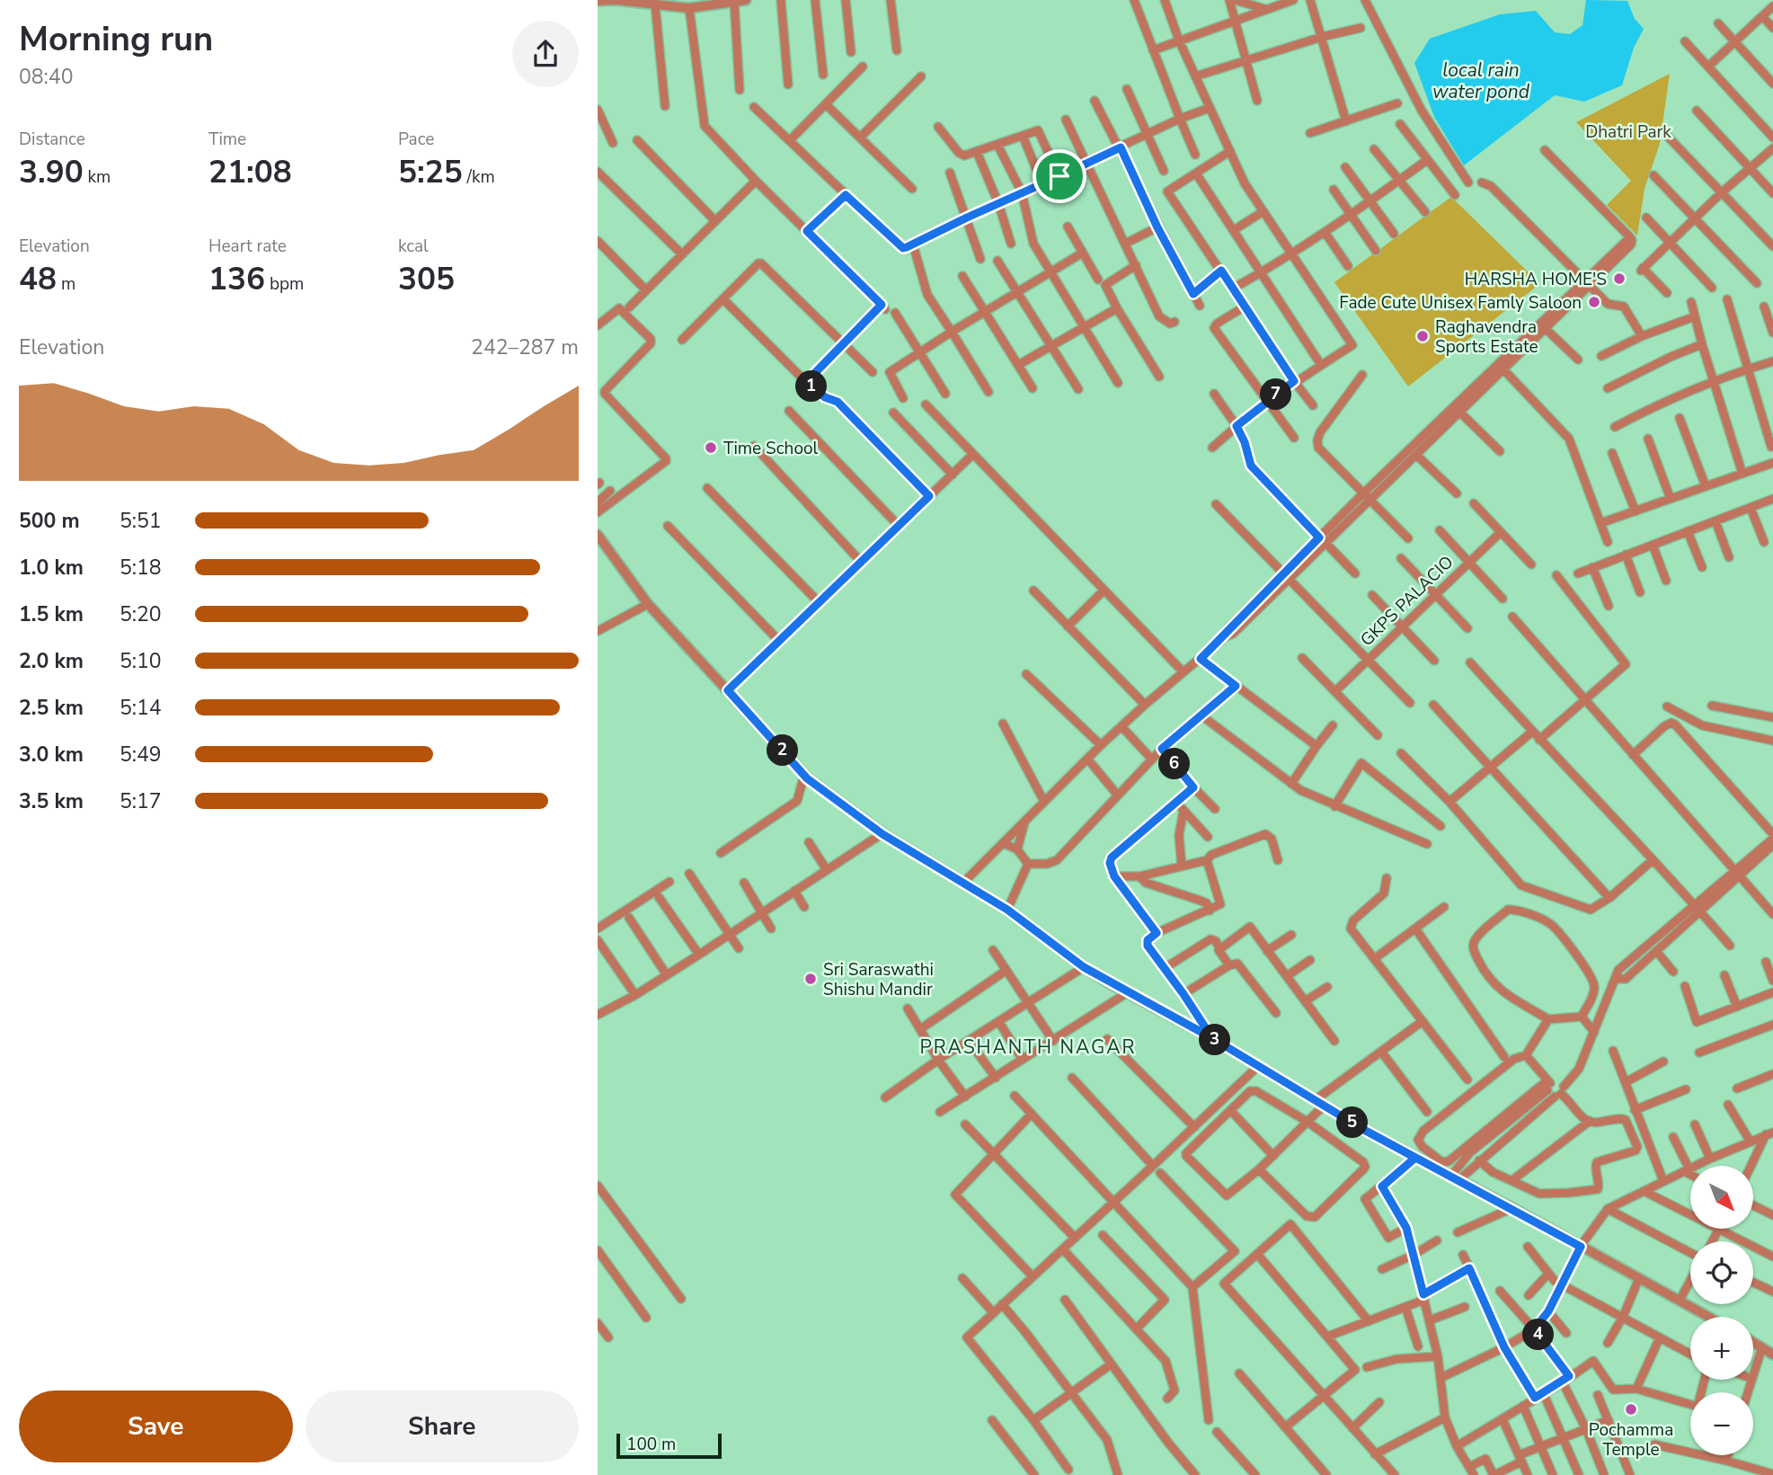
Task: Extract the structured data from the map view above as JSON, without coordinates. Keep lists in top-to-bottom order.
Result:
{
  "streets": {
    "street": ["GKPS PALACIO"]
  },
  "districts": ["PRASHANTH NAGAR"],
  "water": ["local rain water pond"],
  "parks": ["Dhatri Park"],
  "places": [
    "HARSHA HOME'S",
    "Fade Cute Unisex Famly Saloon",
    "Raghavendra Sports Estate",
    "Time School",
    "Sri Saraswathi Shishu Mandir",
    "Pochamma Temple"
  ],
  "scale_bar": "100 m",
  "north": "bottom right",
  "page": {
    "heading": ["Morning run", "08:40"],
    "stats": [
      ["Distance", "3.90 km"],
      ["Time", "21:08"],
      ["Pace", "5:25 /km"],
      ["Elevation", "48 m"],
      ["Heart rate", "136 bpm"],
      ["kcal", "305"]
    ],
    "chart": ["Elevation", "242–287 m"],
    "pins": [
      "1",
      "7",
      "2",
      "6",
      "3",
      "5",
      "4"
    ],
    "list": [
      {
        "name": "500 m",
        "note": "5:51"
      },
      {
        "name": "1.0 km",
        "note": "5:18"
      },
      {
        "name": "1.5 km",
        "note": "5:20"
      },
      {
        "name": "2.0 km",
        "note": "5:10"
      },
      {
        "name": "2.5 km",
        "note": "5:14"
      },
      {
        "name": "3.0 km",
        "note": "5:49"
      },
      {
        "name": "3.5 km",
        "note": "5:17"
      }
    ],
    "map_buttons": ["+", "−"],
    "buttons": ["Save", "Share"],
    "scale": "100 m"
  }
}
